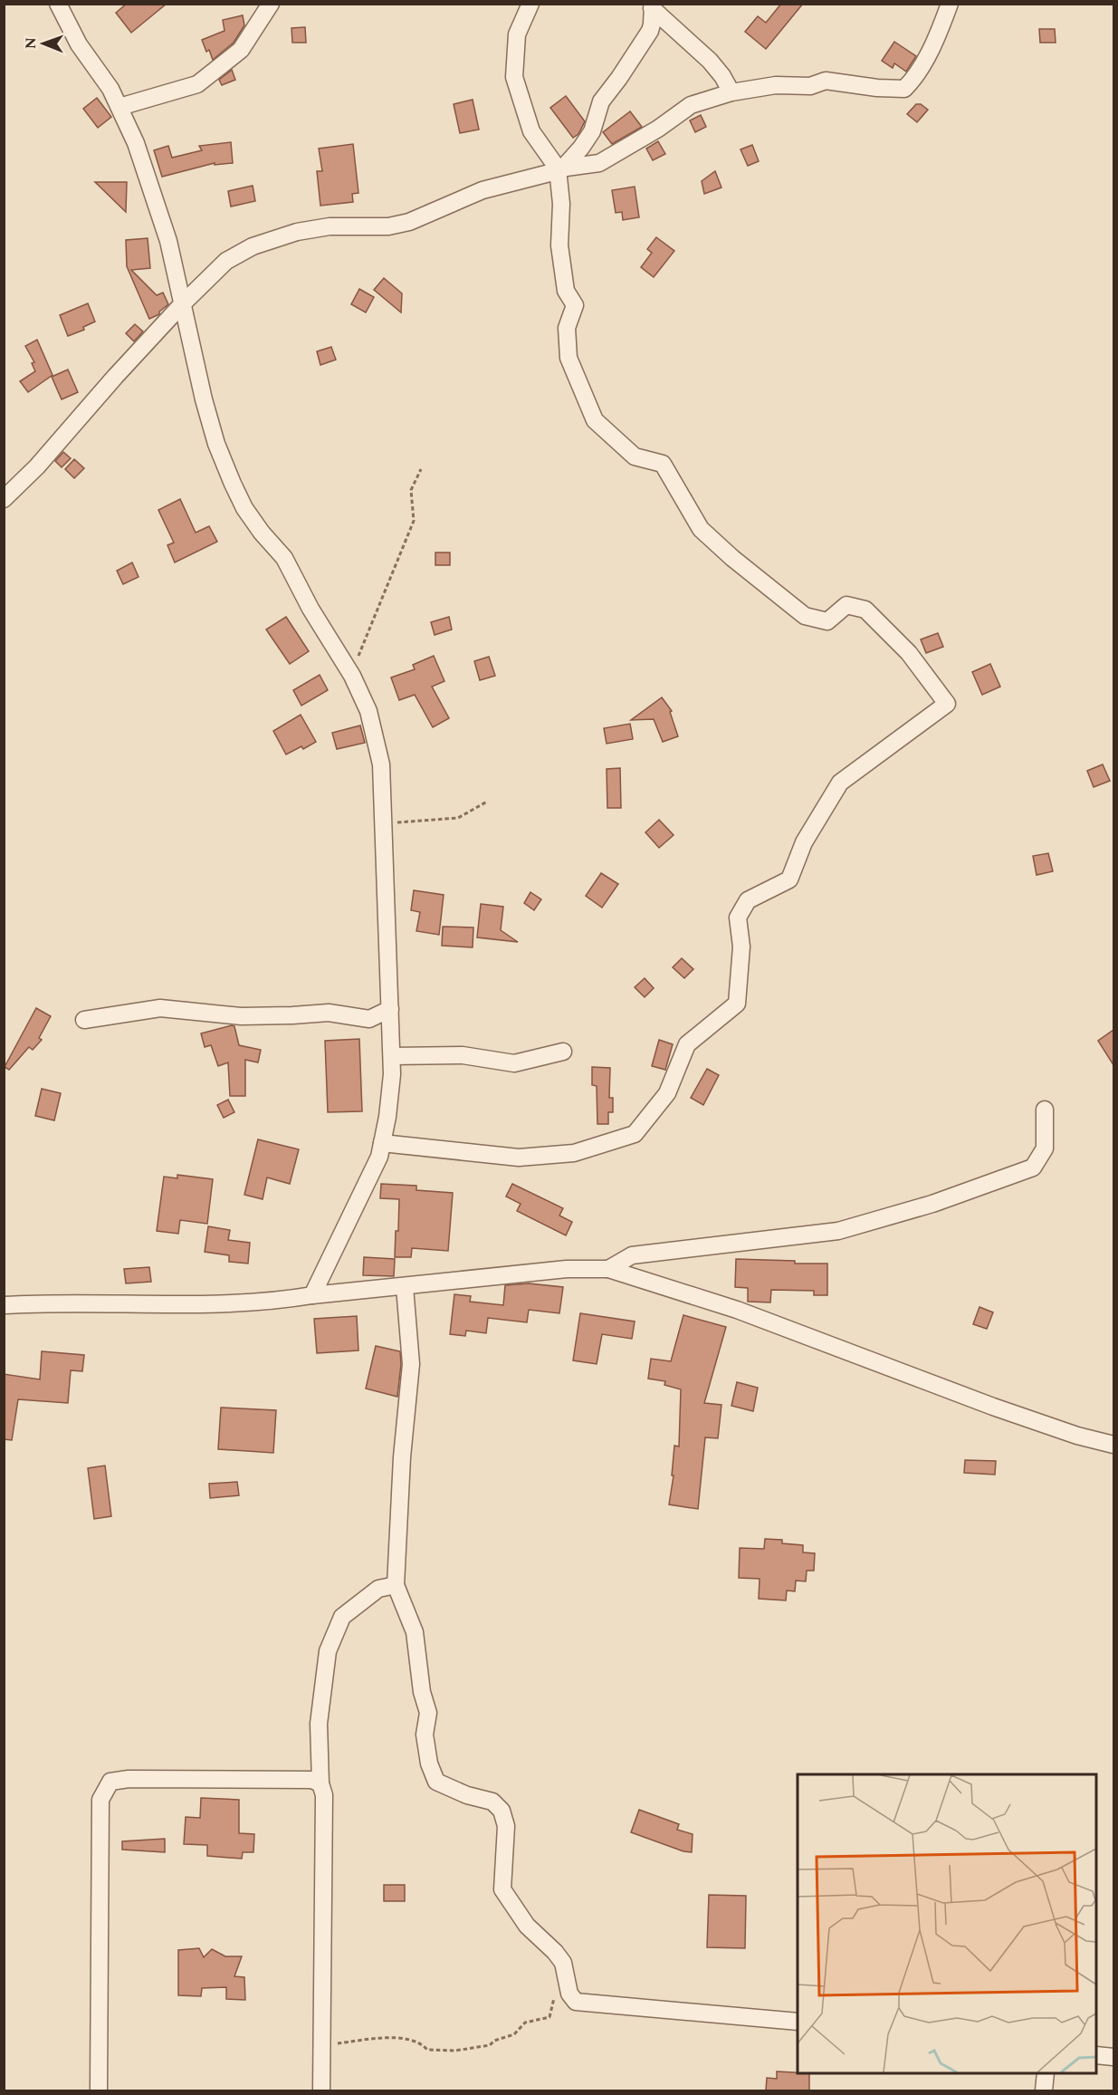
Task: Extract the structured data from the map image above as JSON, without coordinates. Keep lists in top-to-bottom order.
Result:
{
  "north": "left"
}
